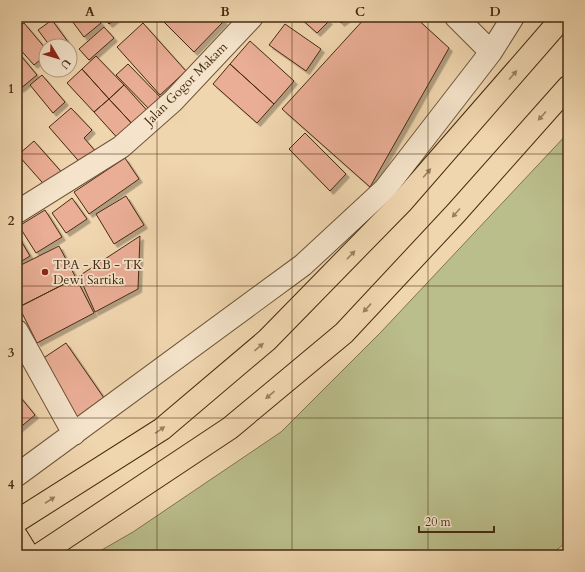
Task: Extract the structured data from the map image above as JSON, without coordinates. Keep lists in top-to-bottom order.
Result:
{
  "streets": {
    "street": ["Jalan Gogor Makam"]
  },
  "places": ["TPA - KB - TK Dewi Sartika"],
  "scale_bar": "20 m",
  "north": "bottom right",
  "grid": {
    "columns": [
      "A",
      "B",
      "C",
      "D"
    ],
    "rows": [
      "1",
      "2",
      "3",
      "4"
    ]
  }
}
